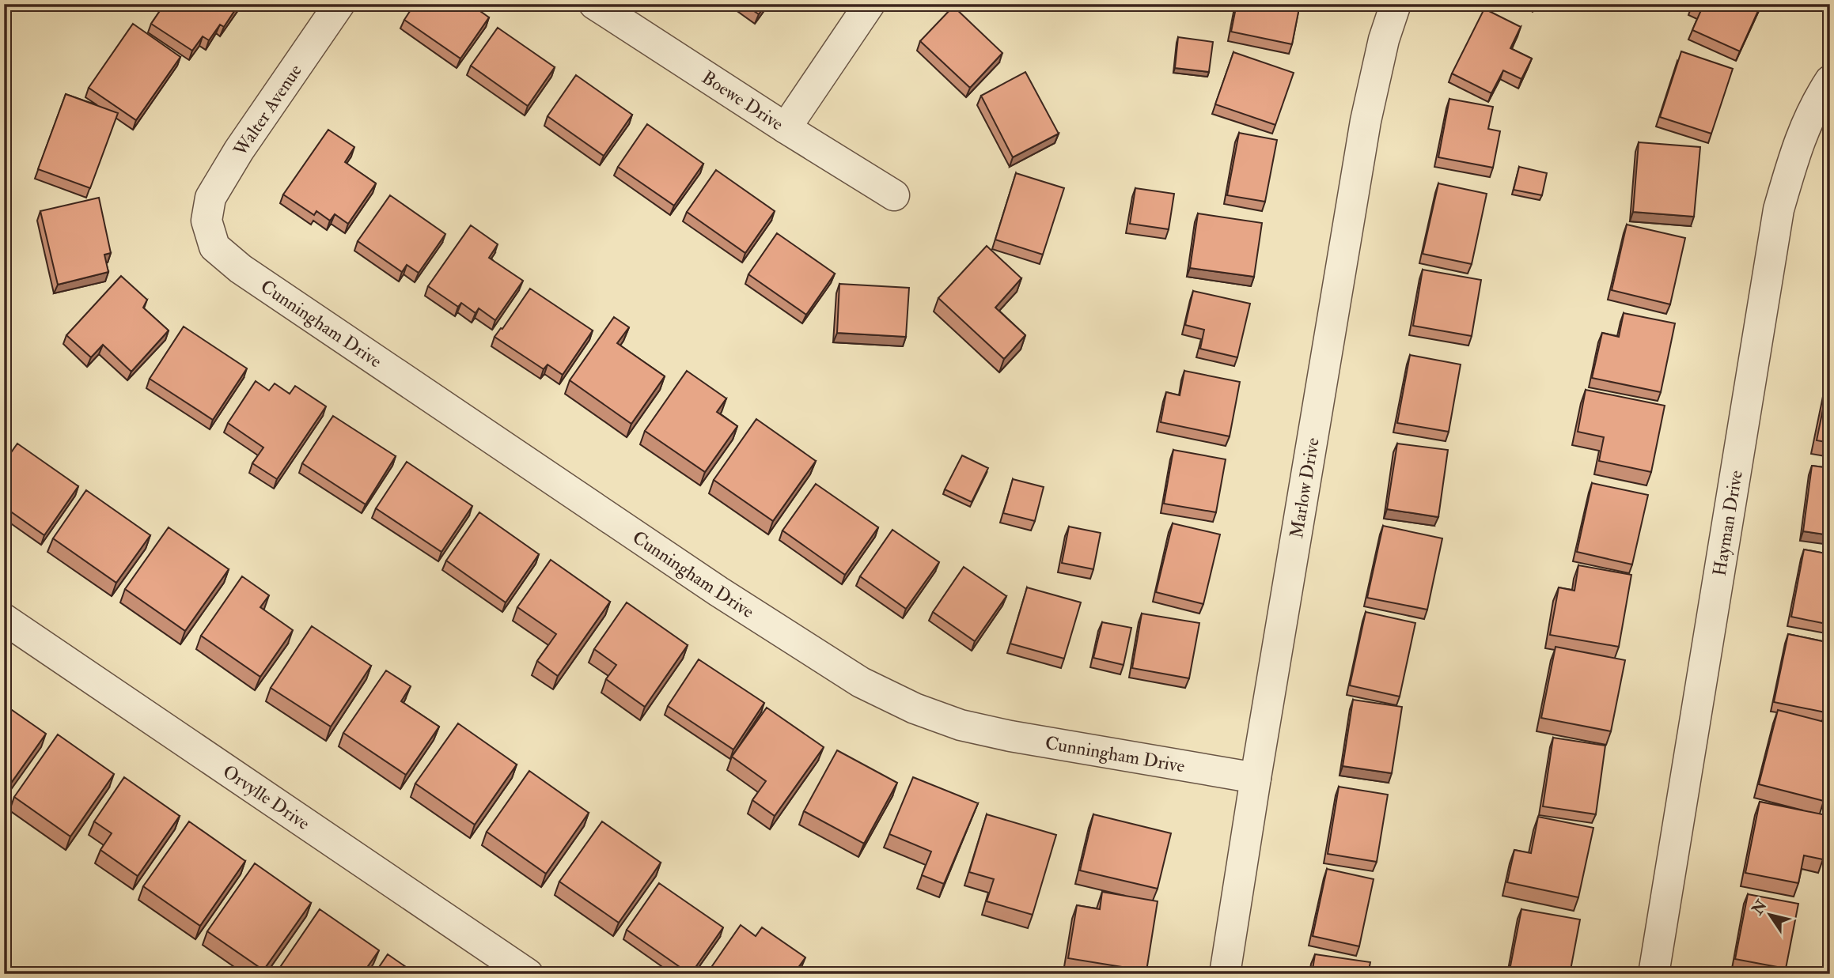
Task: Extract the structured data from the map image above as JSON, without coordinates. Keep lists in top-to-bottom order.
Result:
{
  "streets": {
    "street": [
      "Boewe Drive",
      "Walter Avenue",
      "Cunningham Drive",
      "Marlow Drive",
      "Hayman Drive",
      "Orvylle Drive"
    ]
  },
  "crossings": [
    ["Walter Avenue", "Cunningham Drive"],
    ["Cunningham Drive", "Marlow Drive"]
  ],
  "north": "top left"
}
